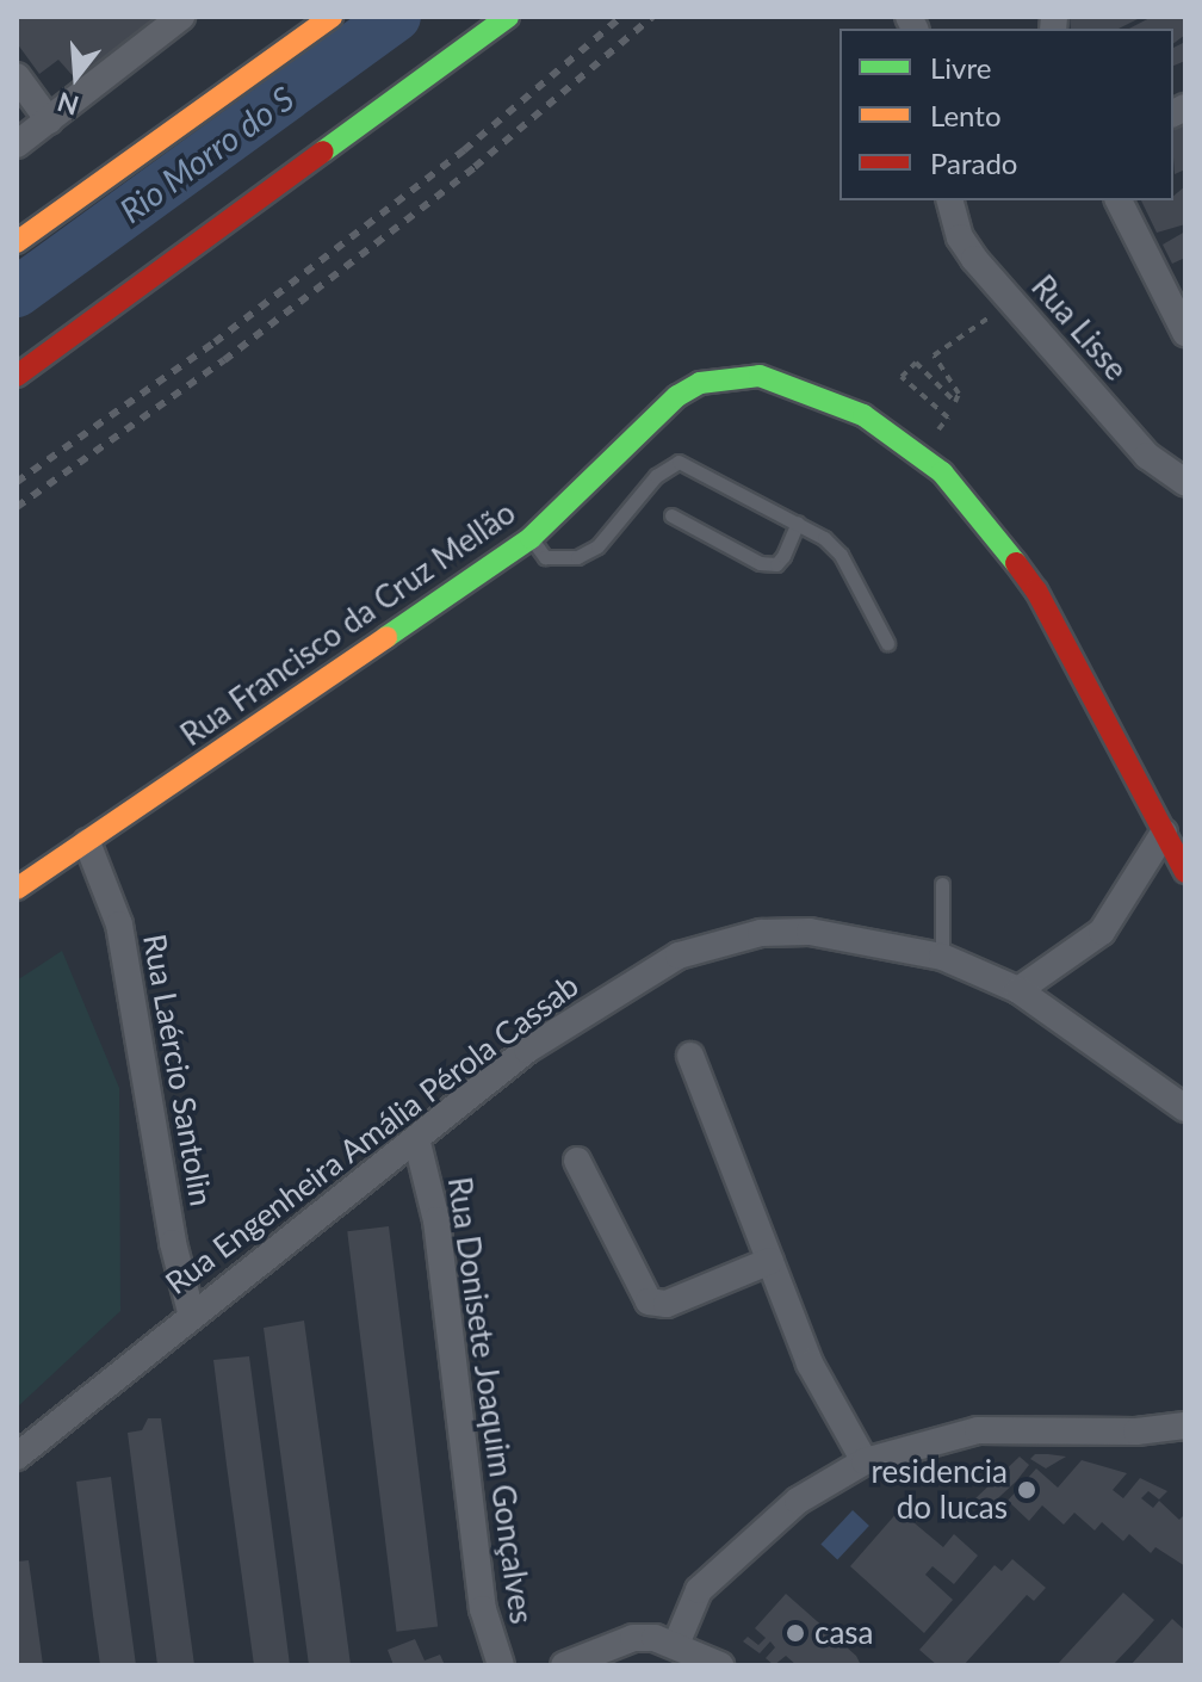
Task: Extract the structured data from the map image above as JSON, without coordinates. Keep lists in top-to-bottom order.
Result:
{
  "streets": {
    "street": [
      "Rua Lisse",
      "Rua Francisco da Cruz Mellão",
      "Rua Laércio Santolin",
      "Rua Engenheira Amália Pérola Cassab",
      "Rua Donisete Joaquim Gonçalves"
    ]
  },
  "crossings": [
    ["Rua Francisco da Cruz Mellão", "Rua Laércio Santolin"],
    ["Rua Laércio Santolin", "Rua Engenheira Amália Pérola Cassab"],
    ["Rua Engenheira Amália Pérola Cassab", "Rua Donisete Joaquim Gonçalves"]
  ],
  "water": ["Rio Morro do S"],
  "places": ["residencia do lucas", "casa"],
  "legend": ["Livre", "Lento", "Parado"],
  "north": "bottom"
}
